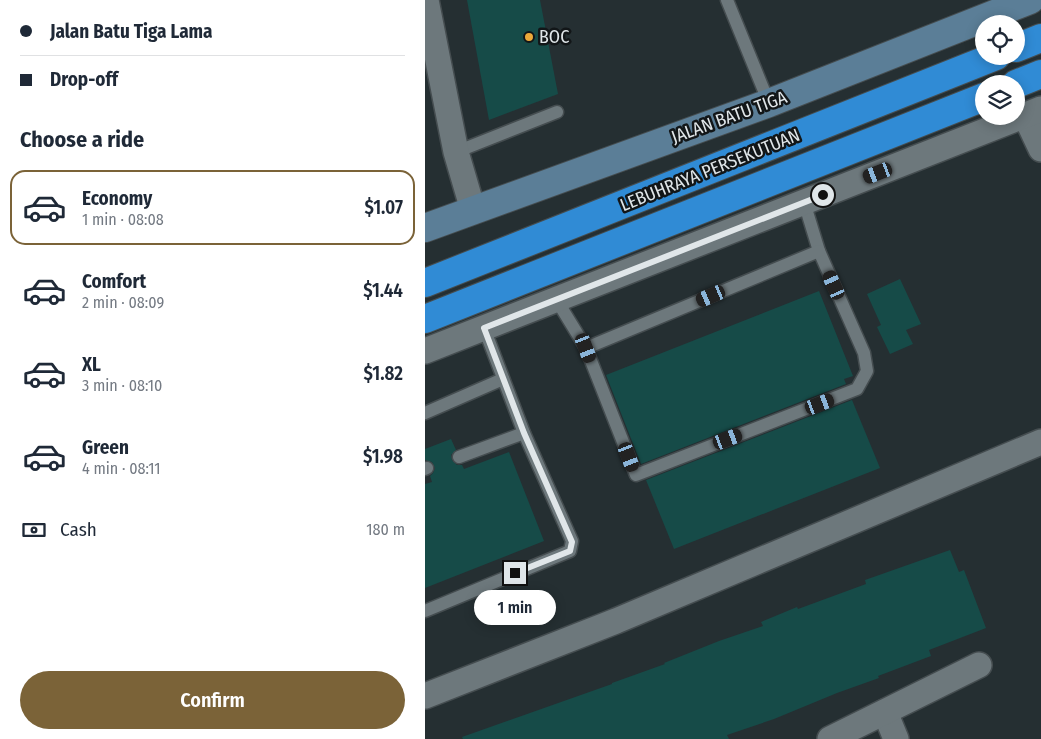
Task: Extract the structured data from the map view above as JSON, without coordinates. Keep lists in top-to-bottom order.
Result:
{
  "streets": {
    "highway": ["LEBUHRAYA PERSEKUTUAN"],
    "street": ["JALAN BATU TIGA"]
  },
  "places": ["BOC"],
  "page": {
    "banner": ["Jalan Batu Tiga Lama", "Drop-off"],
    "heading": "Choose a ride",
    "list": [
      {
        "name": "Economy",
        "note": "1 min · 08:08",
        "value": "$1.07"
      },
      {
        "name": "Comfort",
        "note": "2 min · 08:09",
        "value": "$1.44"
      },
      {
        "name": "XL",
        "note": "3 min · 08:10",
        "value": "$1.82"
      },
      {
        "name": "Green",
        "note": "4 min · 08:11",
        "value": "$1.98"
      }
    ],
    "pay": ["Cash", "180 m"],
    "bubble": "1 min",
    "buttons": "Confirm"
  }
}
